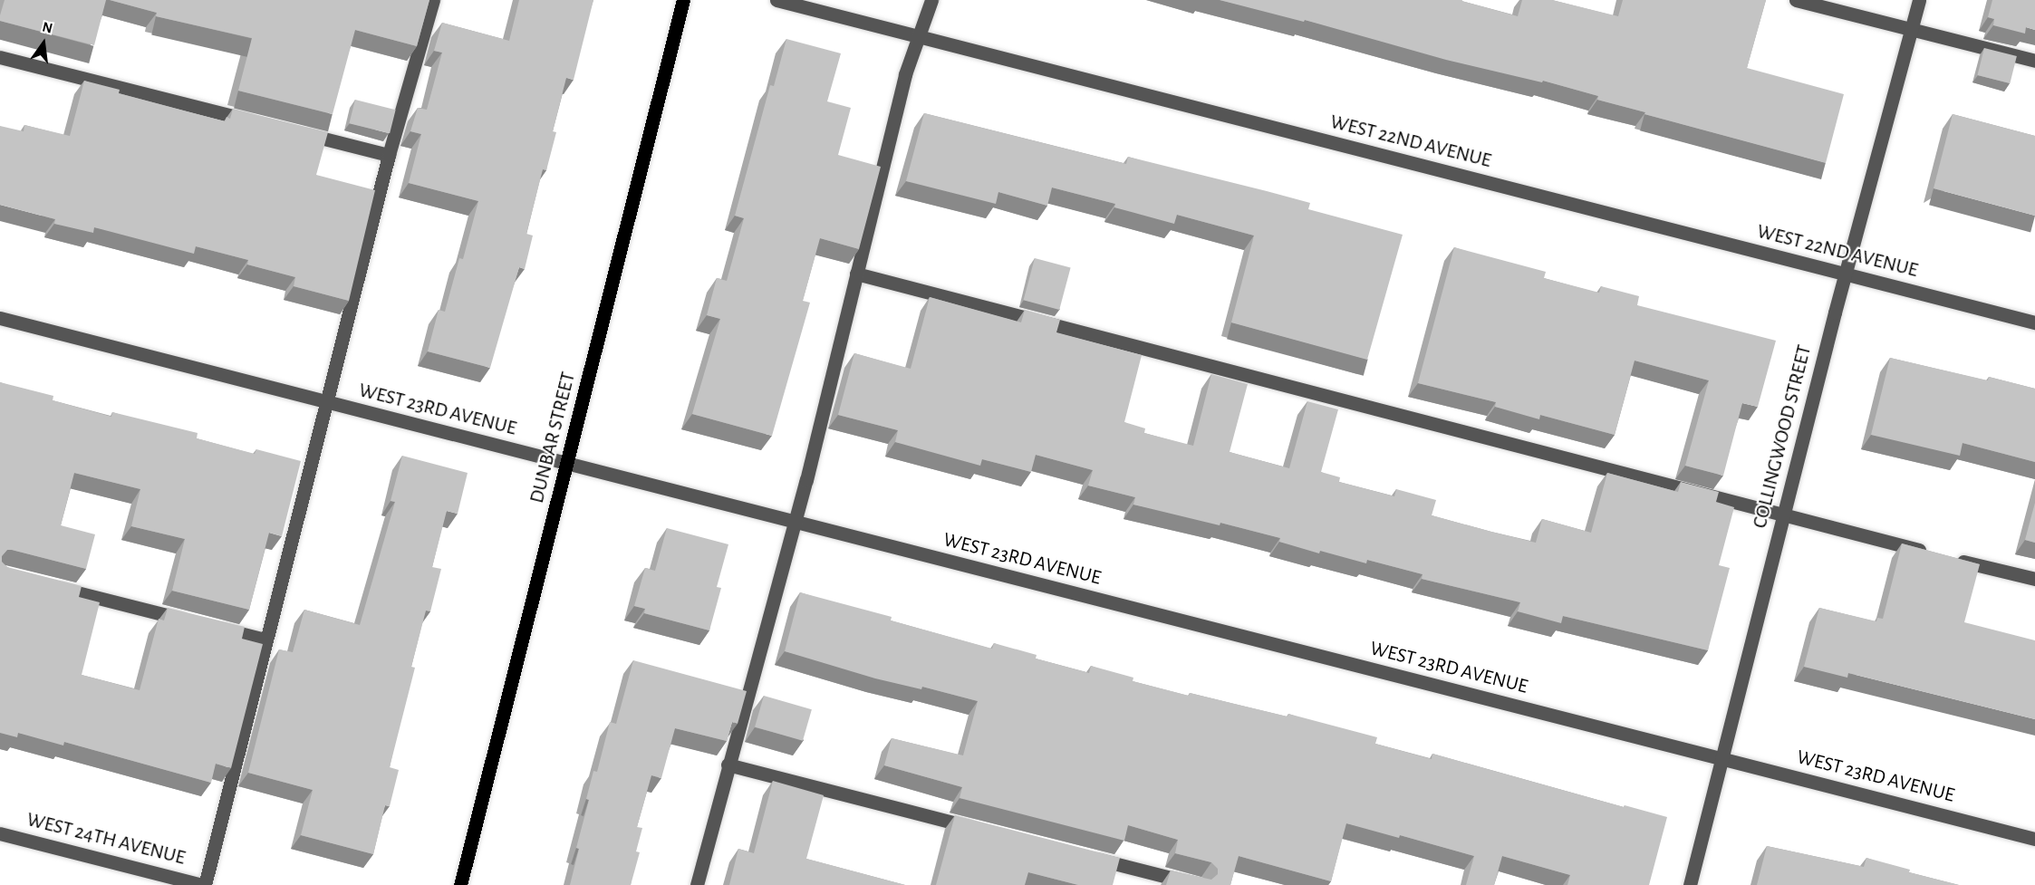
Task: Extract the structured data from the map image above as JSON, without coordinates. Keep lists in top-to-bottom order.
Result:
{
  "streets": {
    "main road": ["DUNBAR STREET"],
    "street": [
      "WEST 22ND AVENUE",
      "WEST 23RD AVENUE",
      "COLLINGWOOD STREET",
      "WEST 24TH AVENUE"
    ]
  },
  "crossings": [
    ["WEST 22ND AVENUE", "COLLINGWOOD STREET"],
    ["WEST 23RD AVENUE", "COLLINGWOOD STREET"],
    ["WEST 23RD AVENUE", "DUNBAR STREET"]
  ],
  "north": "top"
}
